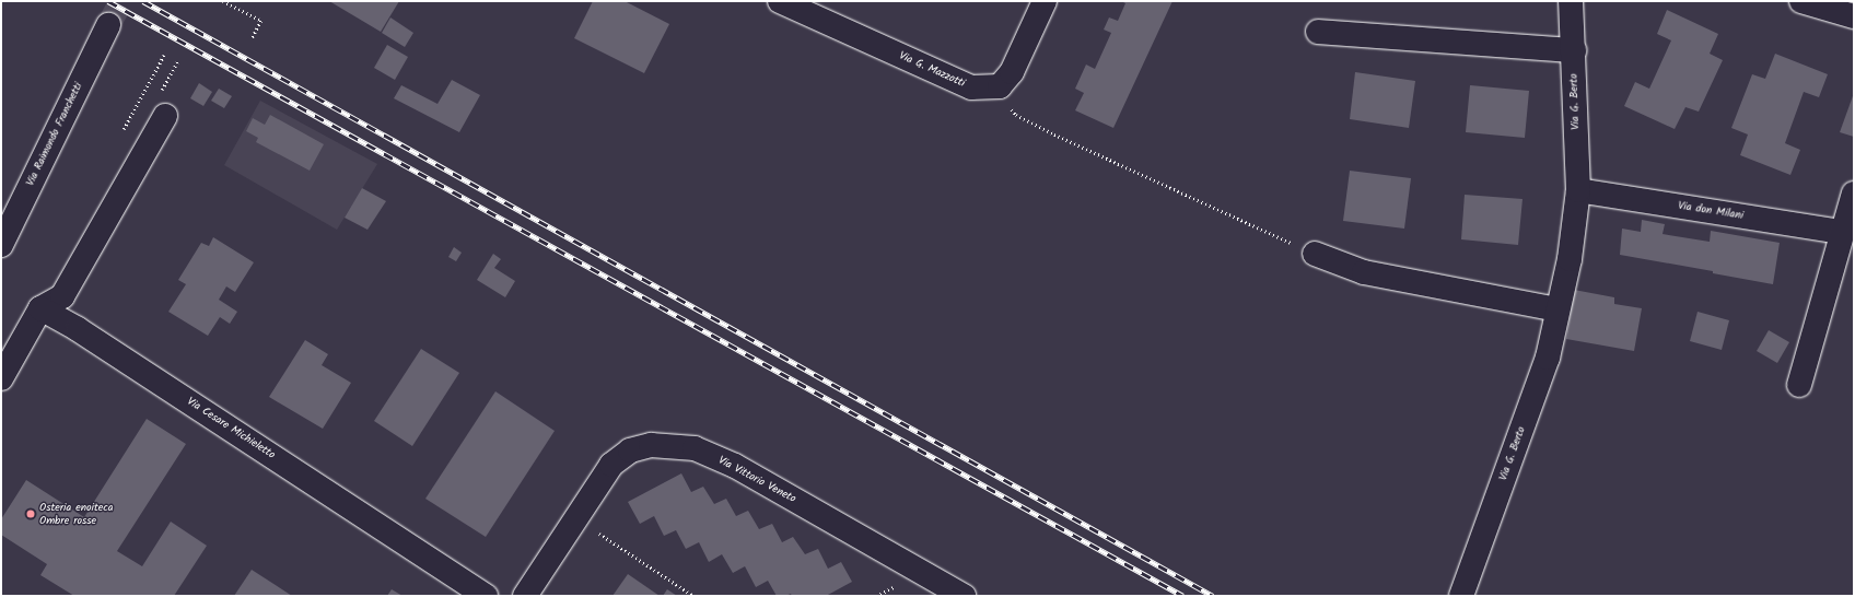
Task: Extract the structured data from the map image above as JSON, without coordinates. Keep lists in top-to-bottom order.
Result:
{
  "streets": {
    "street": [
      "Via G. Mazzotti",
      "Via G. Berto",
      "Via Raimondo Franchetti",
      "Via don Milani",
      "Via Cesare Michieletto",
      "Via Vittorio Veneto"
    ]
  },
  "crossings": [
    ["Via G. Berto", "Via don Milani"]
  ],
  "places": ["Osteria enoiteca Ombre rosse"]
}
